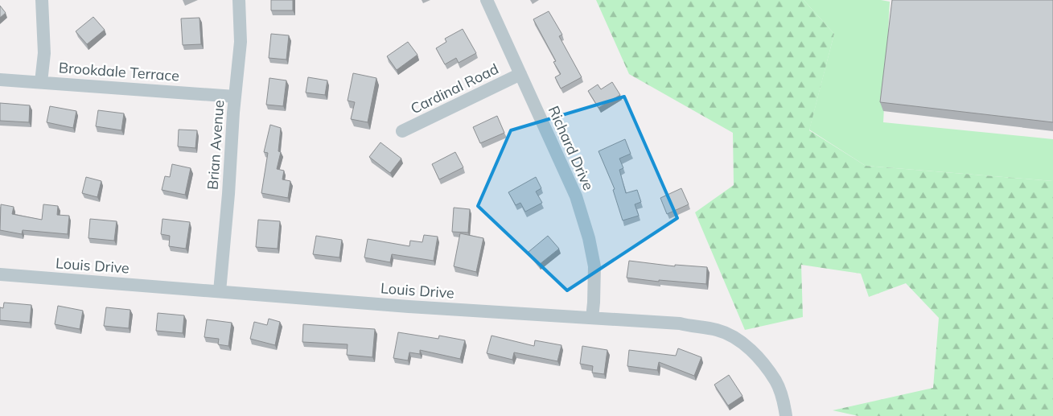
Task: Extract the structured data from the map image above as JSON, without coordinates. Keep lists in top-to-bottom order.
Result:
{
  "streets": {
    "street": [
      "Brookdale Terrace",
      "Cardinal Road",
      "Brian Avenue",
      "Richard Drive",
      "Louis Drive"
    ]
  },
  "crossings": [
    ["Brookdale Terrace", "Brian Avenue"],
    ["Cardinal Road", "Richard Drive"],
    ["Brian Avenue", "Louis Drive"],
    ["Richard Drive", "Louis Drive"]
  ]
}
